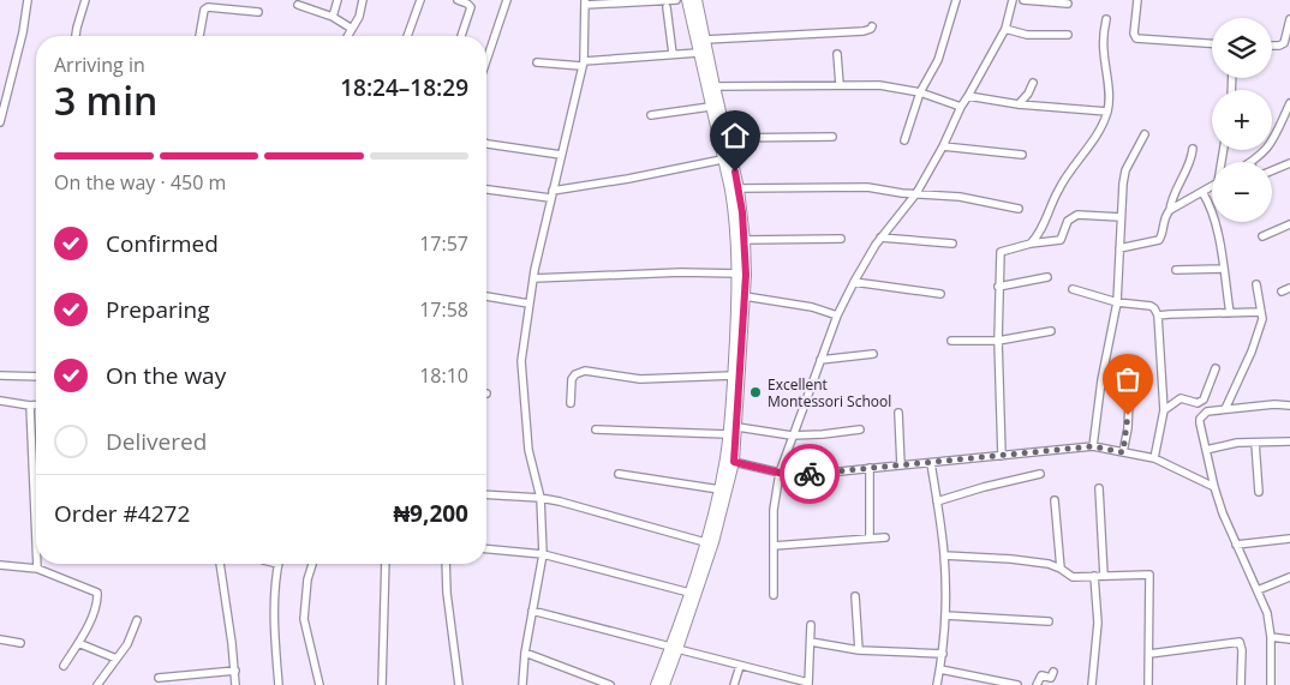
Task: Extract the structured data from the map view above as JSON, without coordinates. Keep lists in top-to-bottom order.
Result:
{
  "places": ["Excellent Montessori School"],
  "page": {
    "map_buttons": ["+", "−"],
    "heading": ["3 min", "Arriving in", "18:24–18:29"],
    "panel": ["Order #4272", "₦9,200"],
    "bar": "On the way · 450 m",
    "list": [
      ["Confirmed", "17:57"],
      ["Preparing", "17:58"],
      ["On the way", "18:10"],
      "Delivered"
    ]
  }
}
